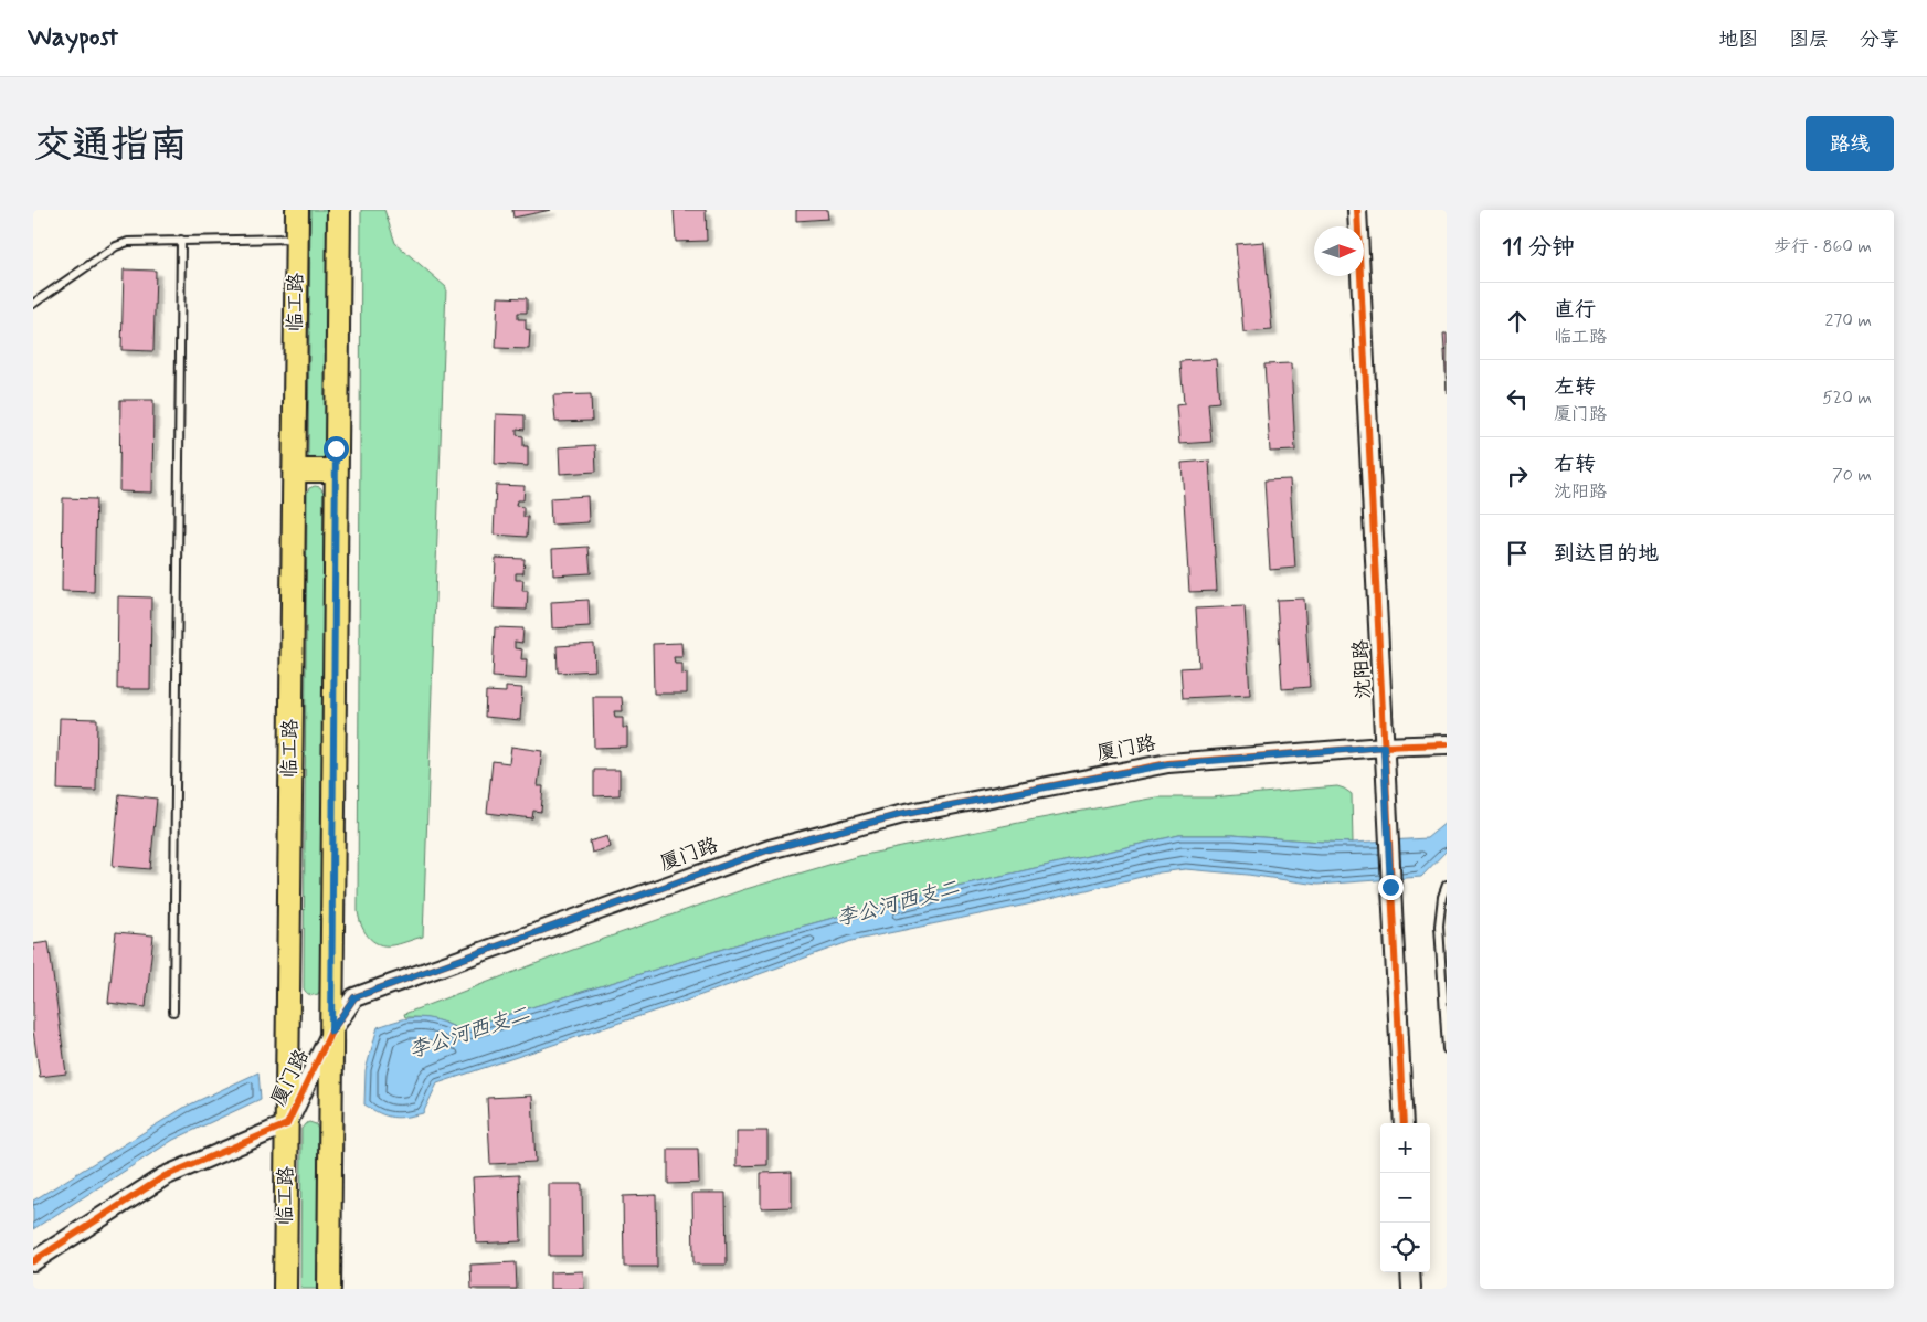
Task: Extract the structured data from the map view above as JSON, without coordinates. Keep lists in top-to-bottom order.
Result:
{
  "streets": {
    "main road": ["临工路"],
    "street": ["沈阳路", "厦门路"]
  },
  "crossings": [
    ["临工路", "厦门路"],
    ["沈阳路", "厦门路"]
  ],
  "water": ["李公河西支二"],
  "north": "right",
  "page": {
    "header": "Waypost",
    "nav": ["地图", "图层", "分享"],
    "buttons": "路线",
    "title": "交通指南",
    "heading": ["11 分钟", "步行 · 860 m"],
    "list": [
      ["直行", "临工路", "270 m"],
      ["左转", "厦门路", "520 m"],
      ["右转", "沈阳路", "70 m"],
      "到达目的地"
    ],
    "map_buttons": ["+", "−"]
  }
}
